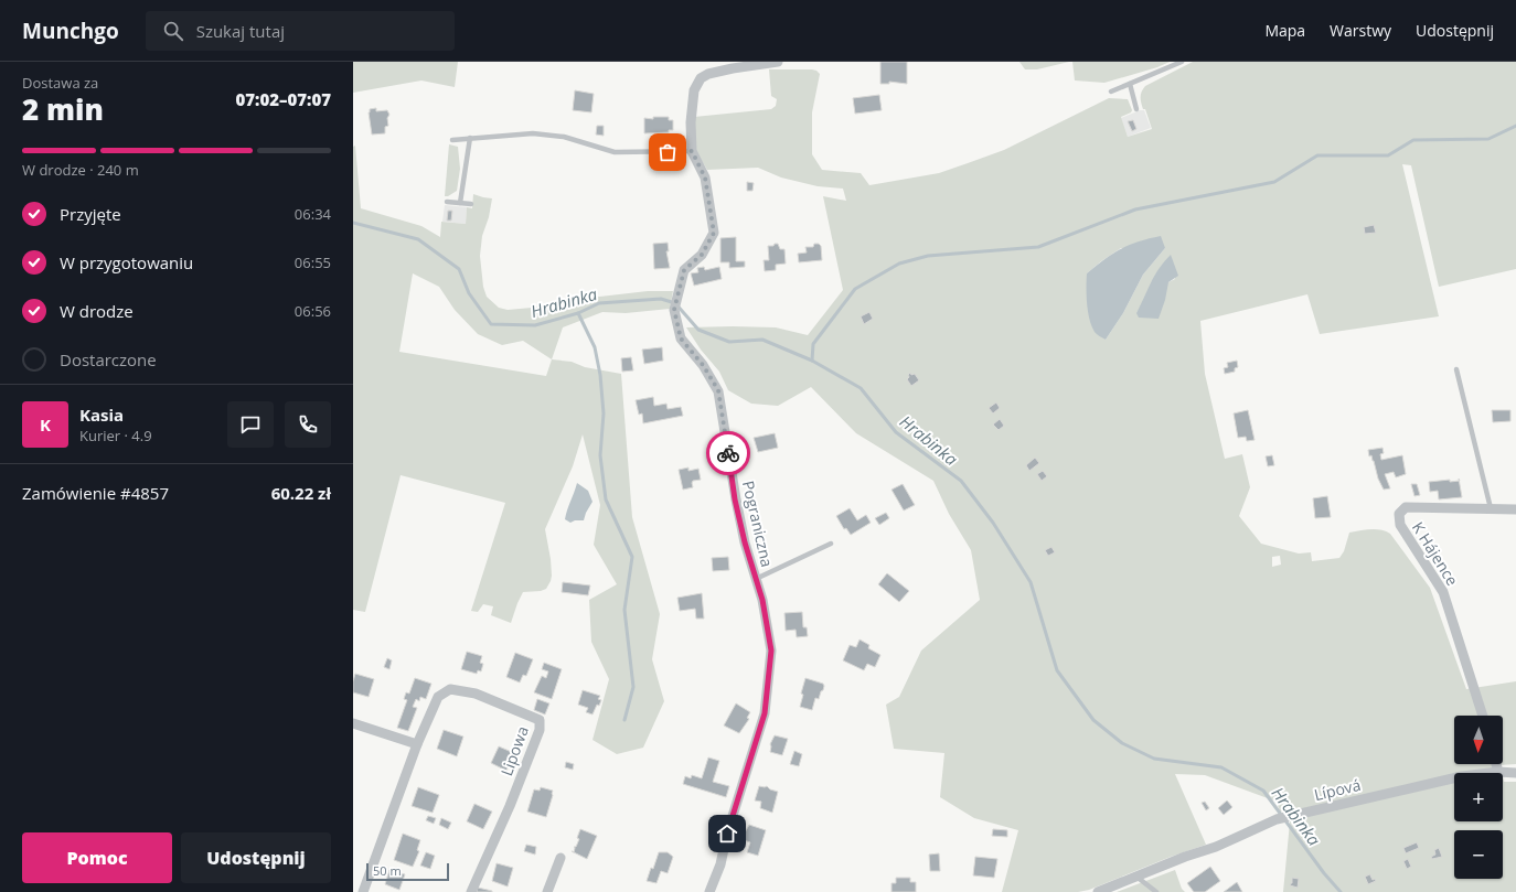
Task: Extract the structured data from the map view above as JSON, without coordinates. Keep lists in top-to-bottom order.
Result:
{
  "streets": {
    "street": [
      "Pograniczna",
      "K Hájence",
      "Lipowa",
      "Lípová"
    ]
  },
  "water": ["Hrabinka"],
  "scale_bar": "50 m",
  "north": "bottom",
  "page": {
    "header": "Munchgo",
    "search": "Szukaj tutaj",
    "nav": ["Mapa", "Warstwy", "Udostępnij"],
    "heading": ["2 min", "Dostawa za", "07:02–07:07"],
    "panel": [
      "Kasia",
      "Kurier · 4.9",
      "Zamówienie #4857",
      "60.22 zł"
    ],
    "bar": "W drodze · 240 m",
    "list": [
      ["Przyjęte", "06:34"],
      ["W przygotowaniu", "06:55"],
      ["W drodze", "06:56"],
      "Dostarczone"
    ],
    "round": "K",
    "map_buttons": ["+", "−"],
    "buttons": ["Pomoc", "Udostępnij"],
    "scale": "50 m"
  }
}
